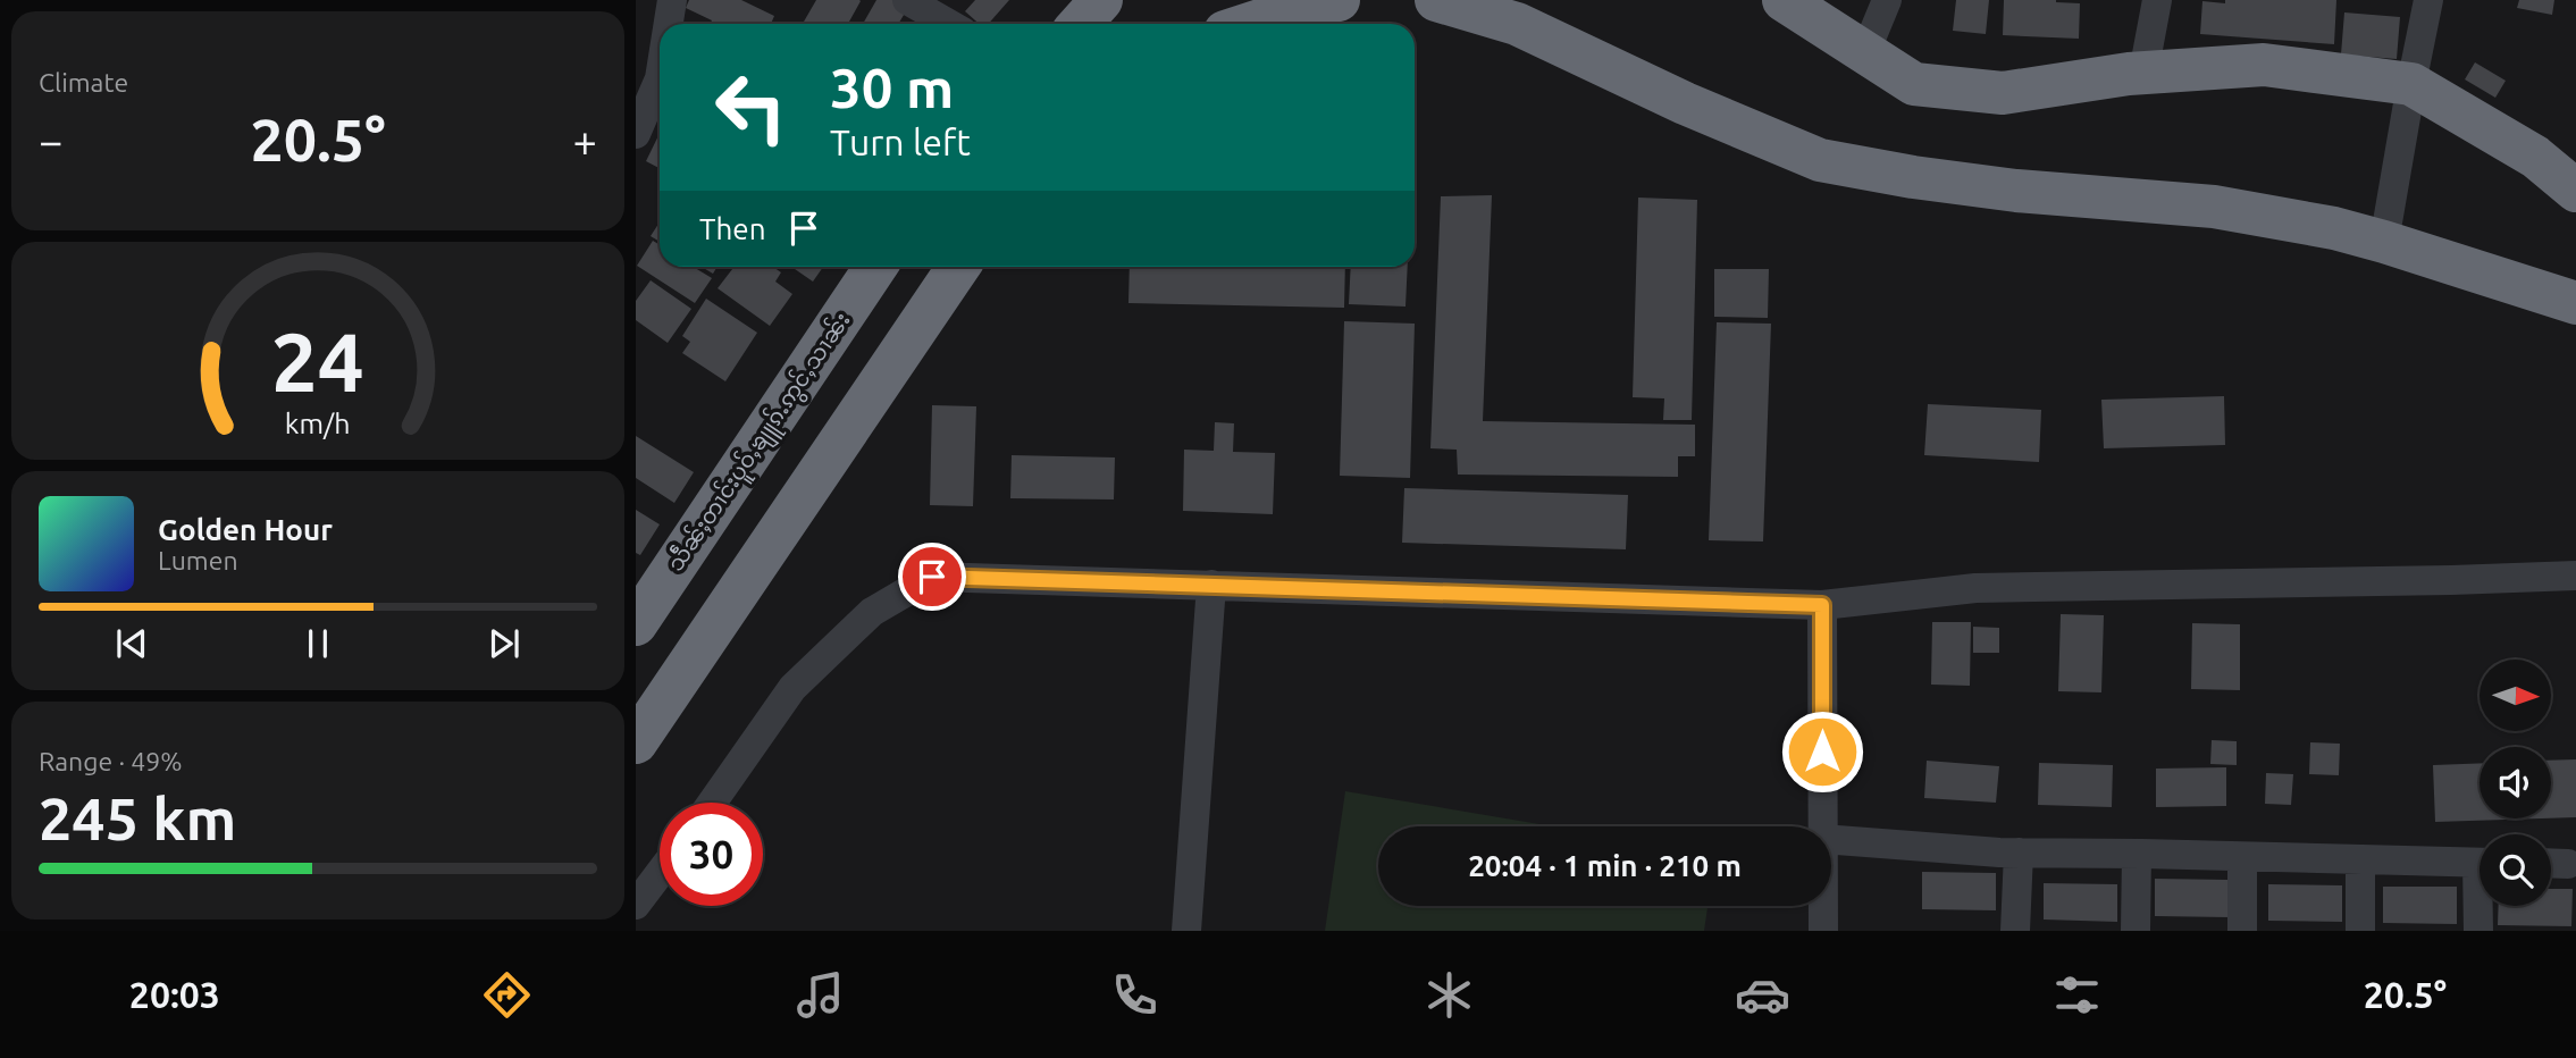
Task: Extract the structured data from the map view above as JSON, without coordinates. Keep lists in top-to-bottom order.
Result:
{
  "streets": {
    "highway": ["သဵႅၼ်ႈတၢင်းပူဝ်ႇၶျူၵ်ႉဢွင်ႇသၢၼ်း"]
  },
  "north": "right",
  "page": {
    "tile": [
      "Climate",
      ["Range · 49%", "245 km"]
    ],
    "turn": ["30 m", "Turn left"],
    "heat": ["−", "20.5°", "+"],
    "then": "Then",
    "song": ["Golden Hour", "Lumen"],
    "limit": "30",
    "trip": "20:04 · 1 min · 210 m",
    "tabs": ["20:03", "20.5°"],
    "gauge": ["24", "km/h"]
  }
}
